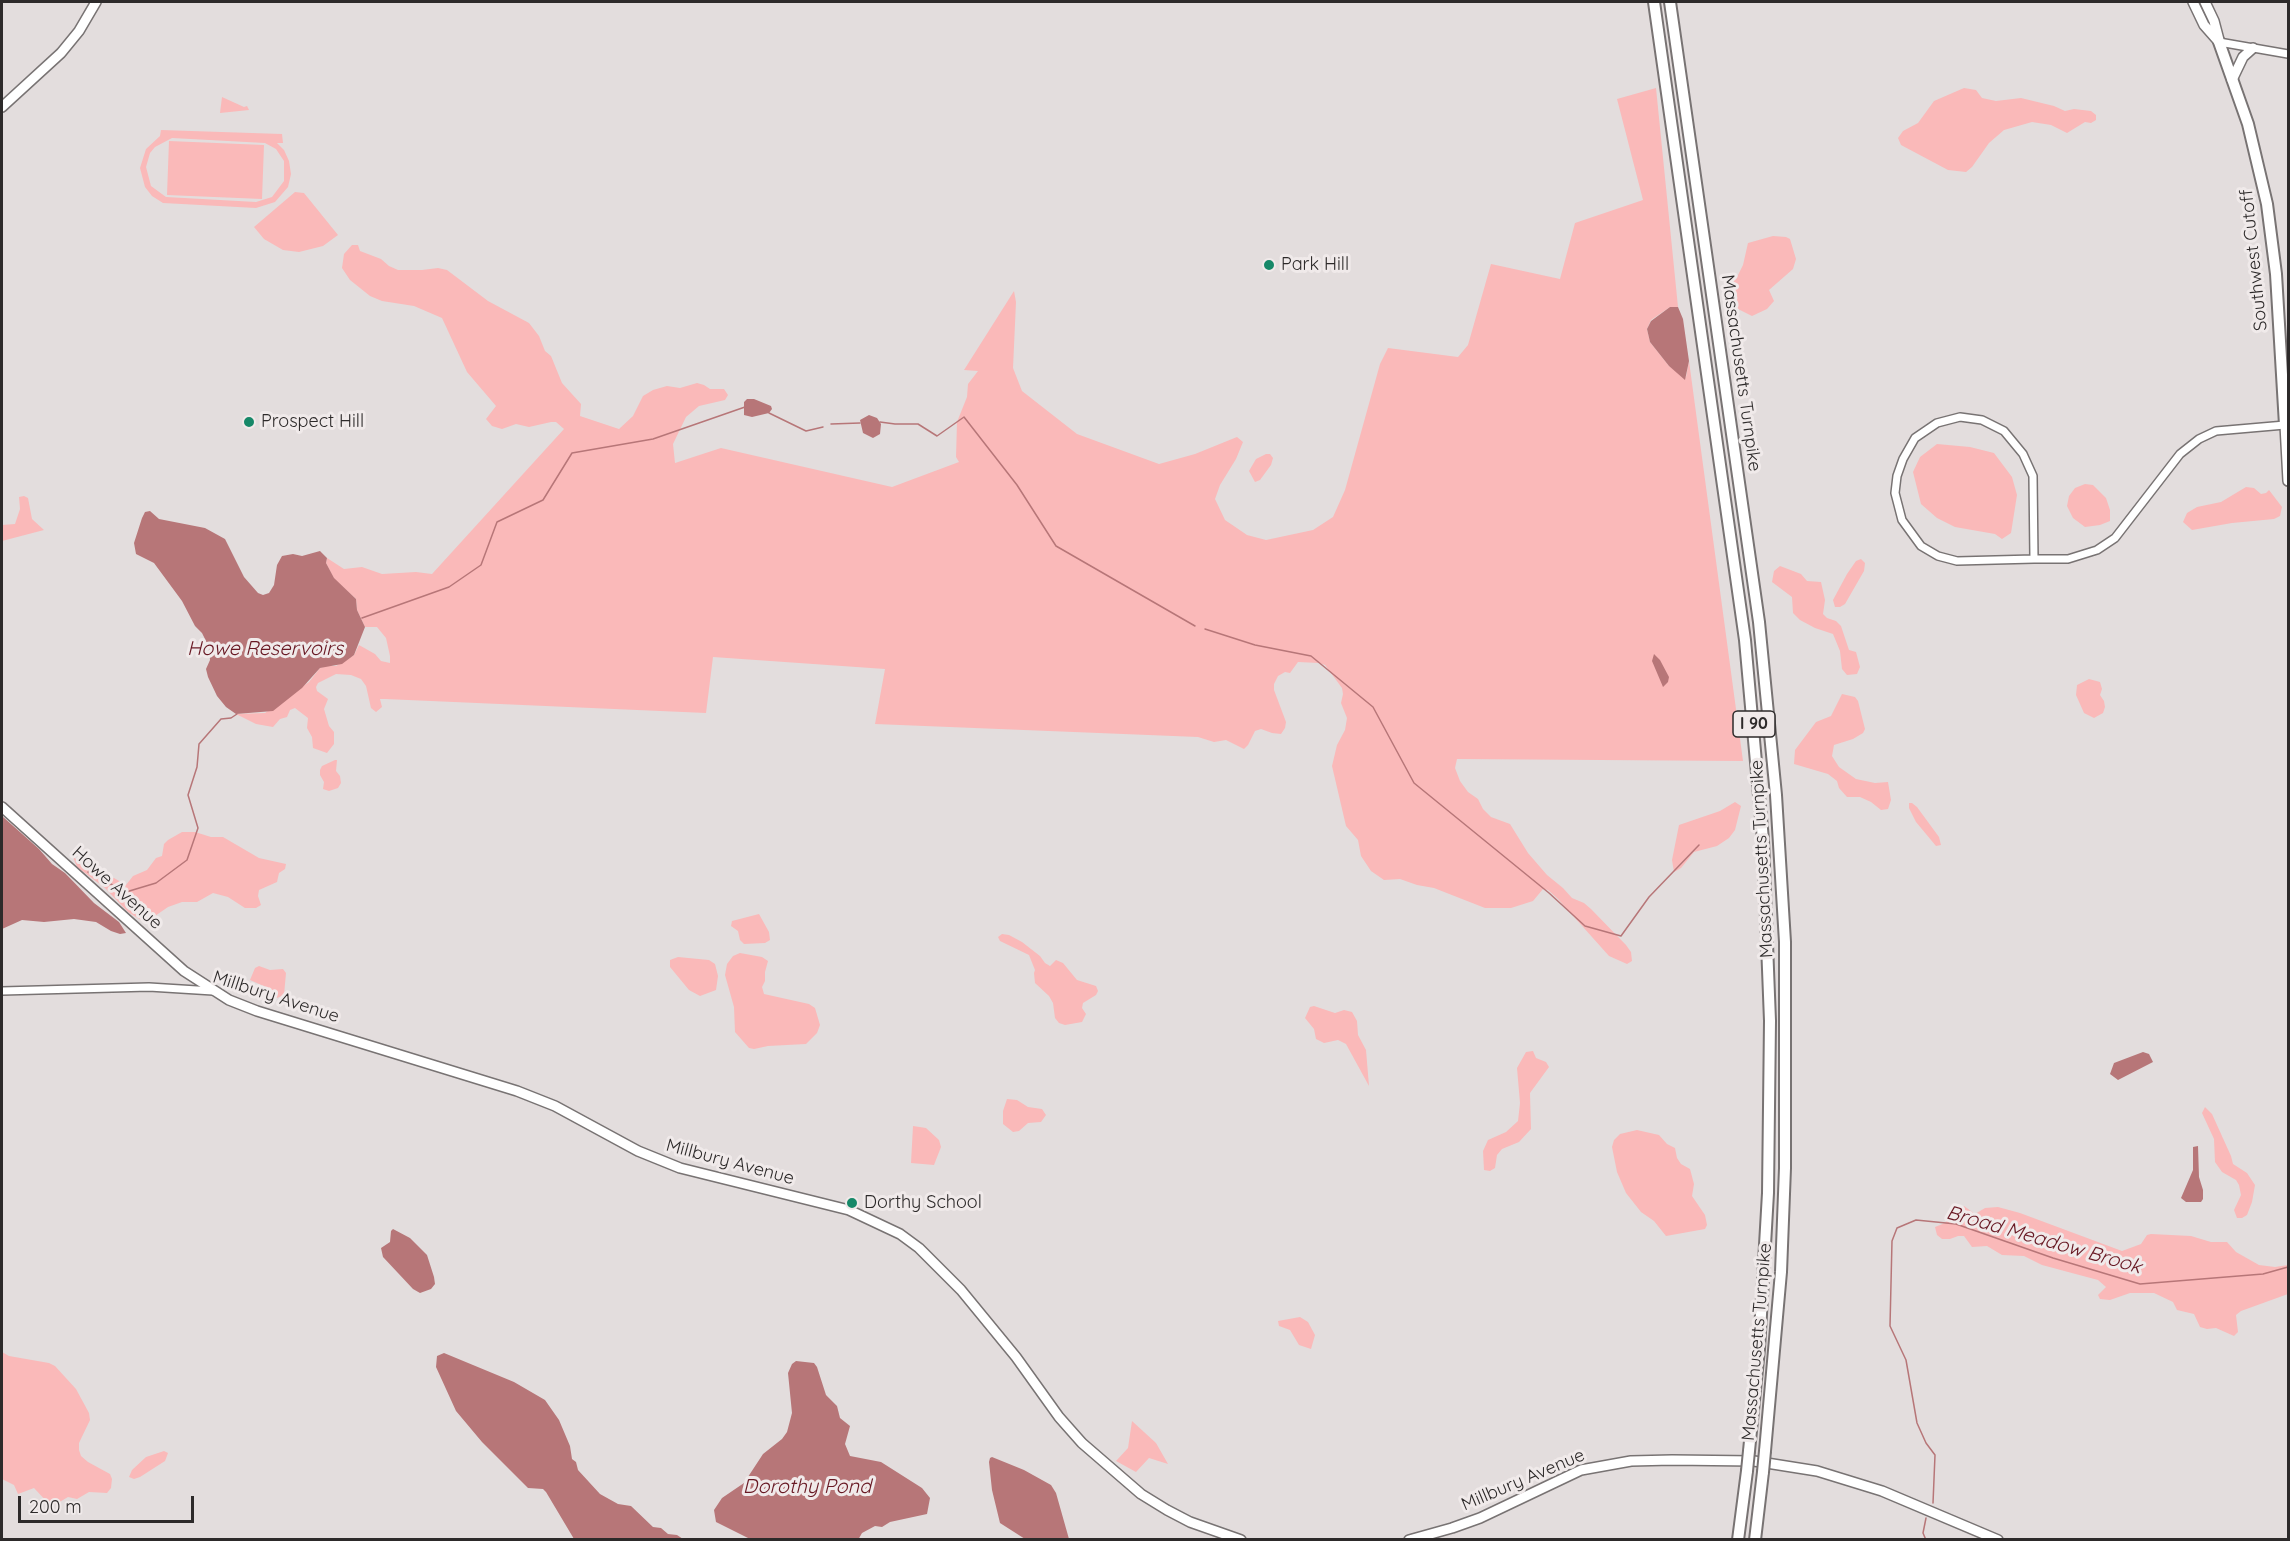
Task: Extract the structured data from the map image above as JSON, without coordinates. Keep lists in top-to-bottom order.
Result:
{
  "streets": {
    "highway": ["Southwest Cutoff", "Massachusetts Turnpike", "I 90"],
    "main road": ["Howe Avenue", "Millbury Avenue"]
  },
  "crossings": [
    ["Howe Avenue", "Millbury Avenue"]
  ],
  "water": ["Howe Reservoirs", "Broad Meadow Brook", "Dorothy Pond"],
  "places": ["Park Hill", "Prospect Hill", "Dorthy School"],
  "scale_bar": "200 m"
}
